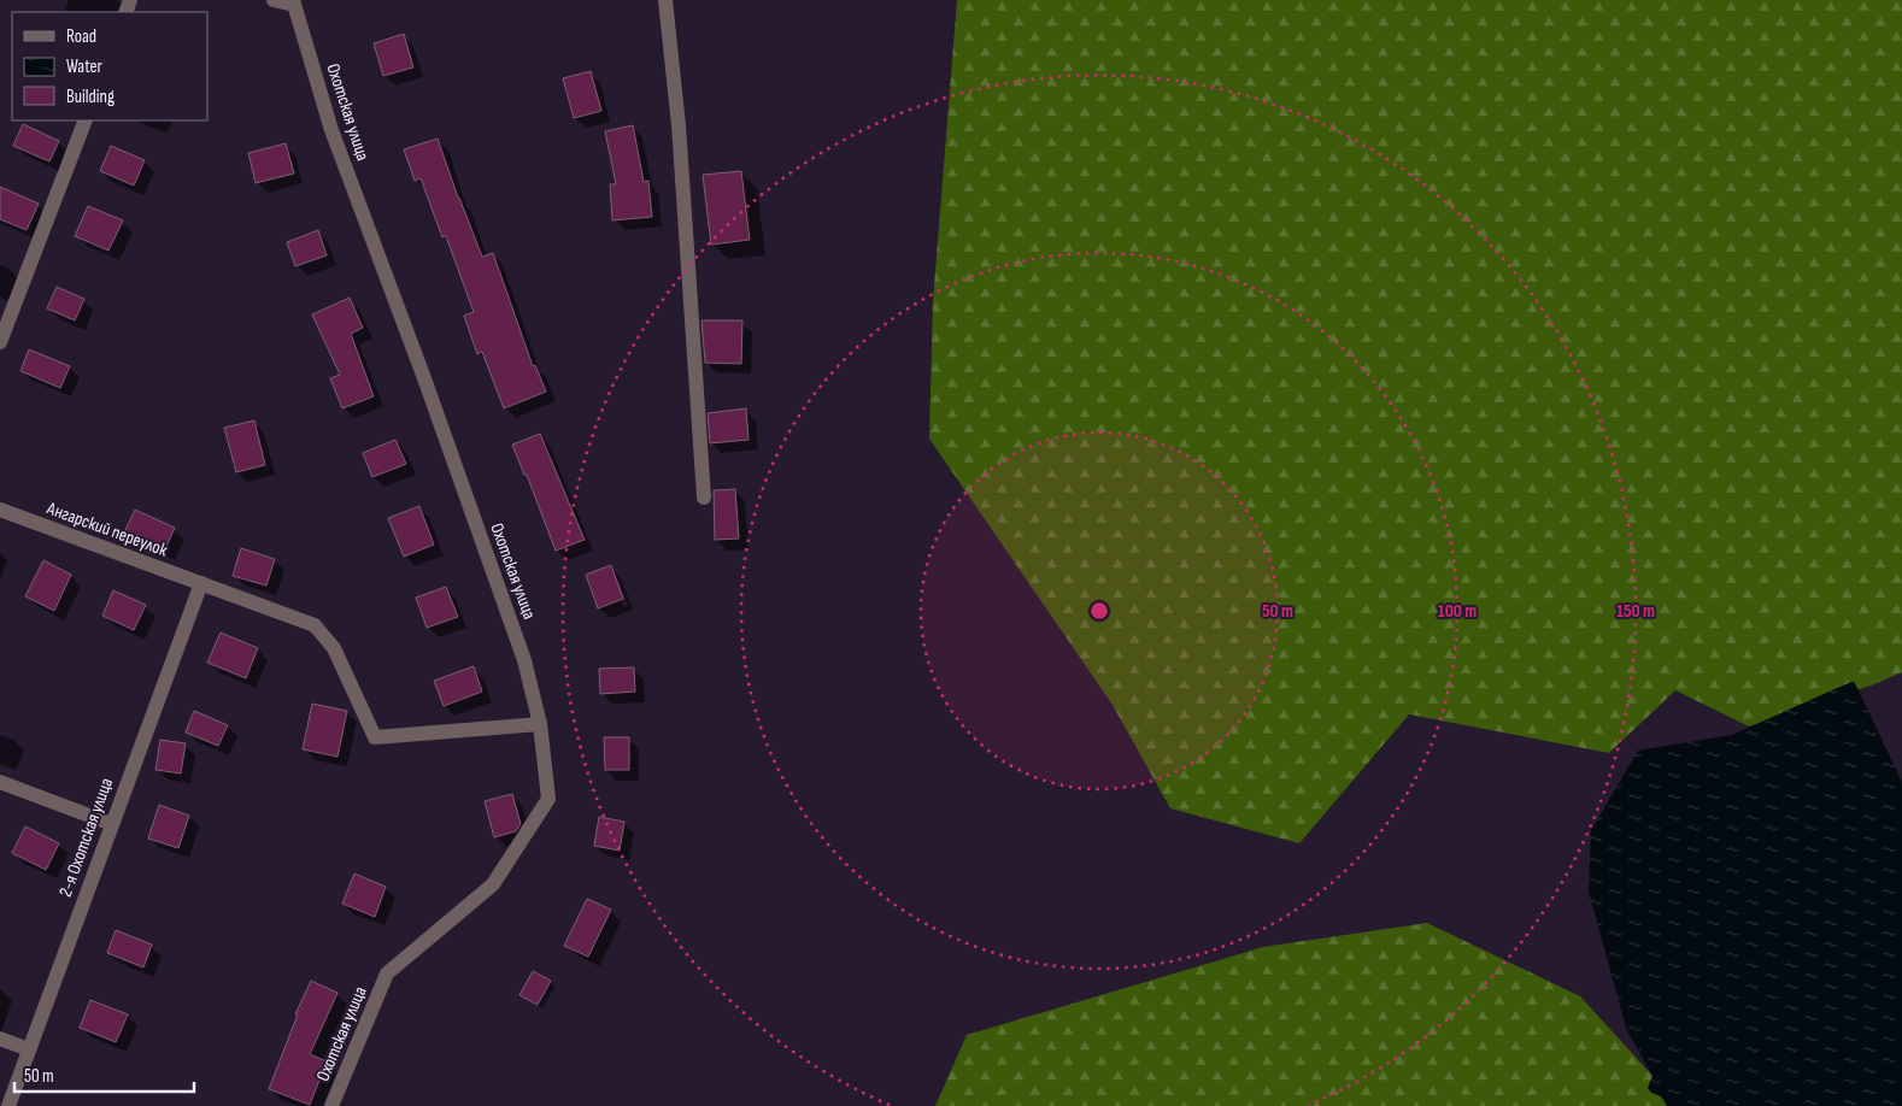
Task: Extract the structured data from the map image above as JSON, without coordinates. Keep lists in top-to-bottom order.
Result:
{
  "streets": {
    "street": ["Охотская улица", "Ангарский переулок", "2-я Охотская улица"]
  },
  "crossings": [
    ["Охотская улица", "Ангарский переулок"],
    ["Ангарский переулок", "2-я Охотская улица"]
  ],
  "legend": ["Road", "Water", "Building"],
  "scale_bar": "50 m",
  "rings": ["50 m", "100 m", "150 m"]
}
